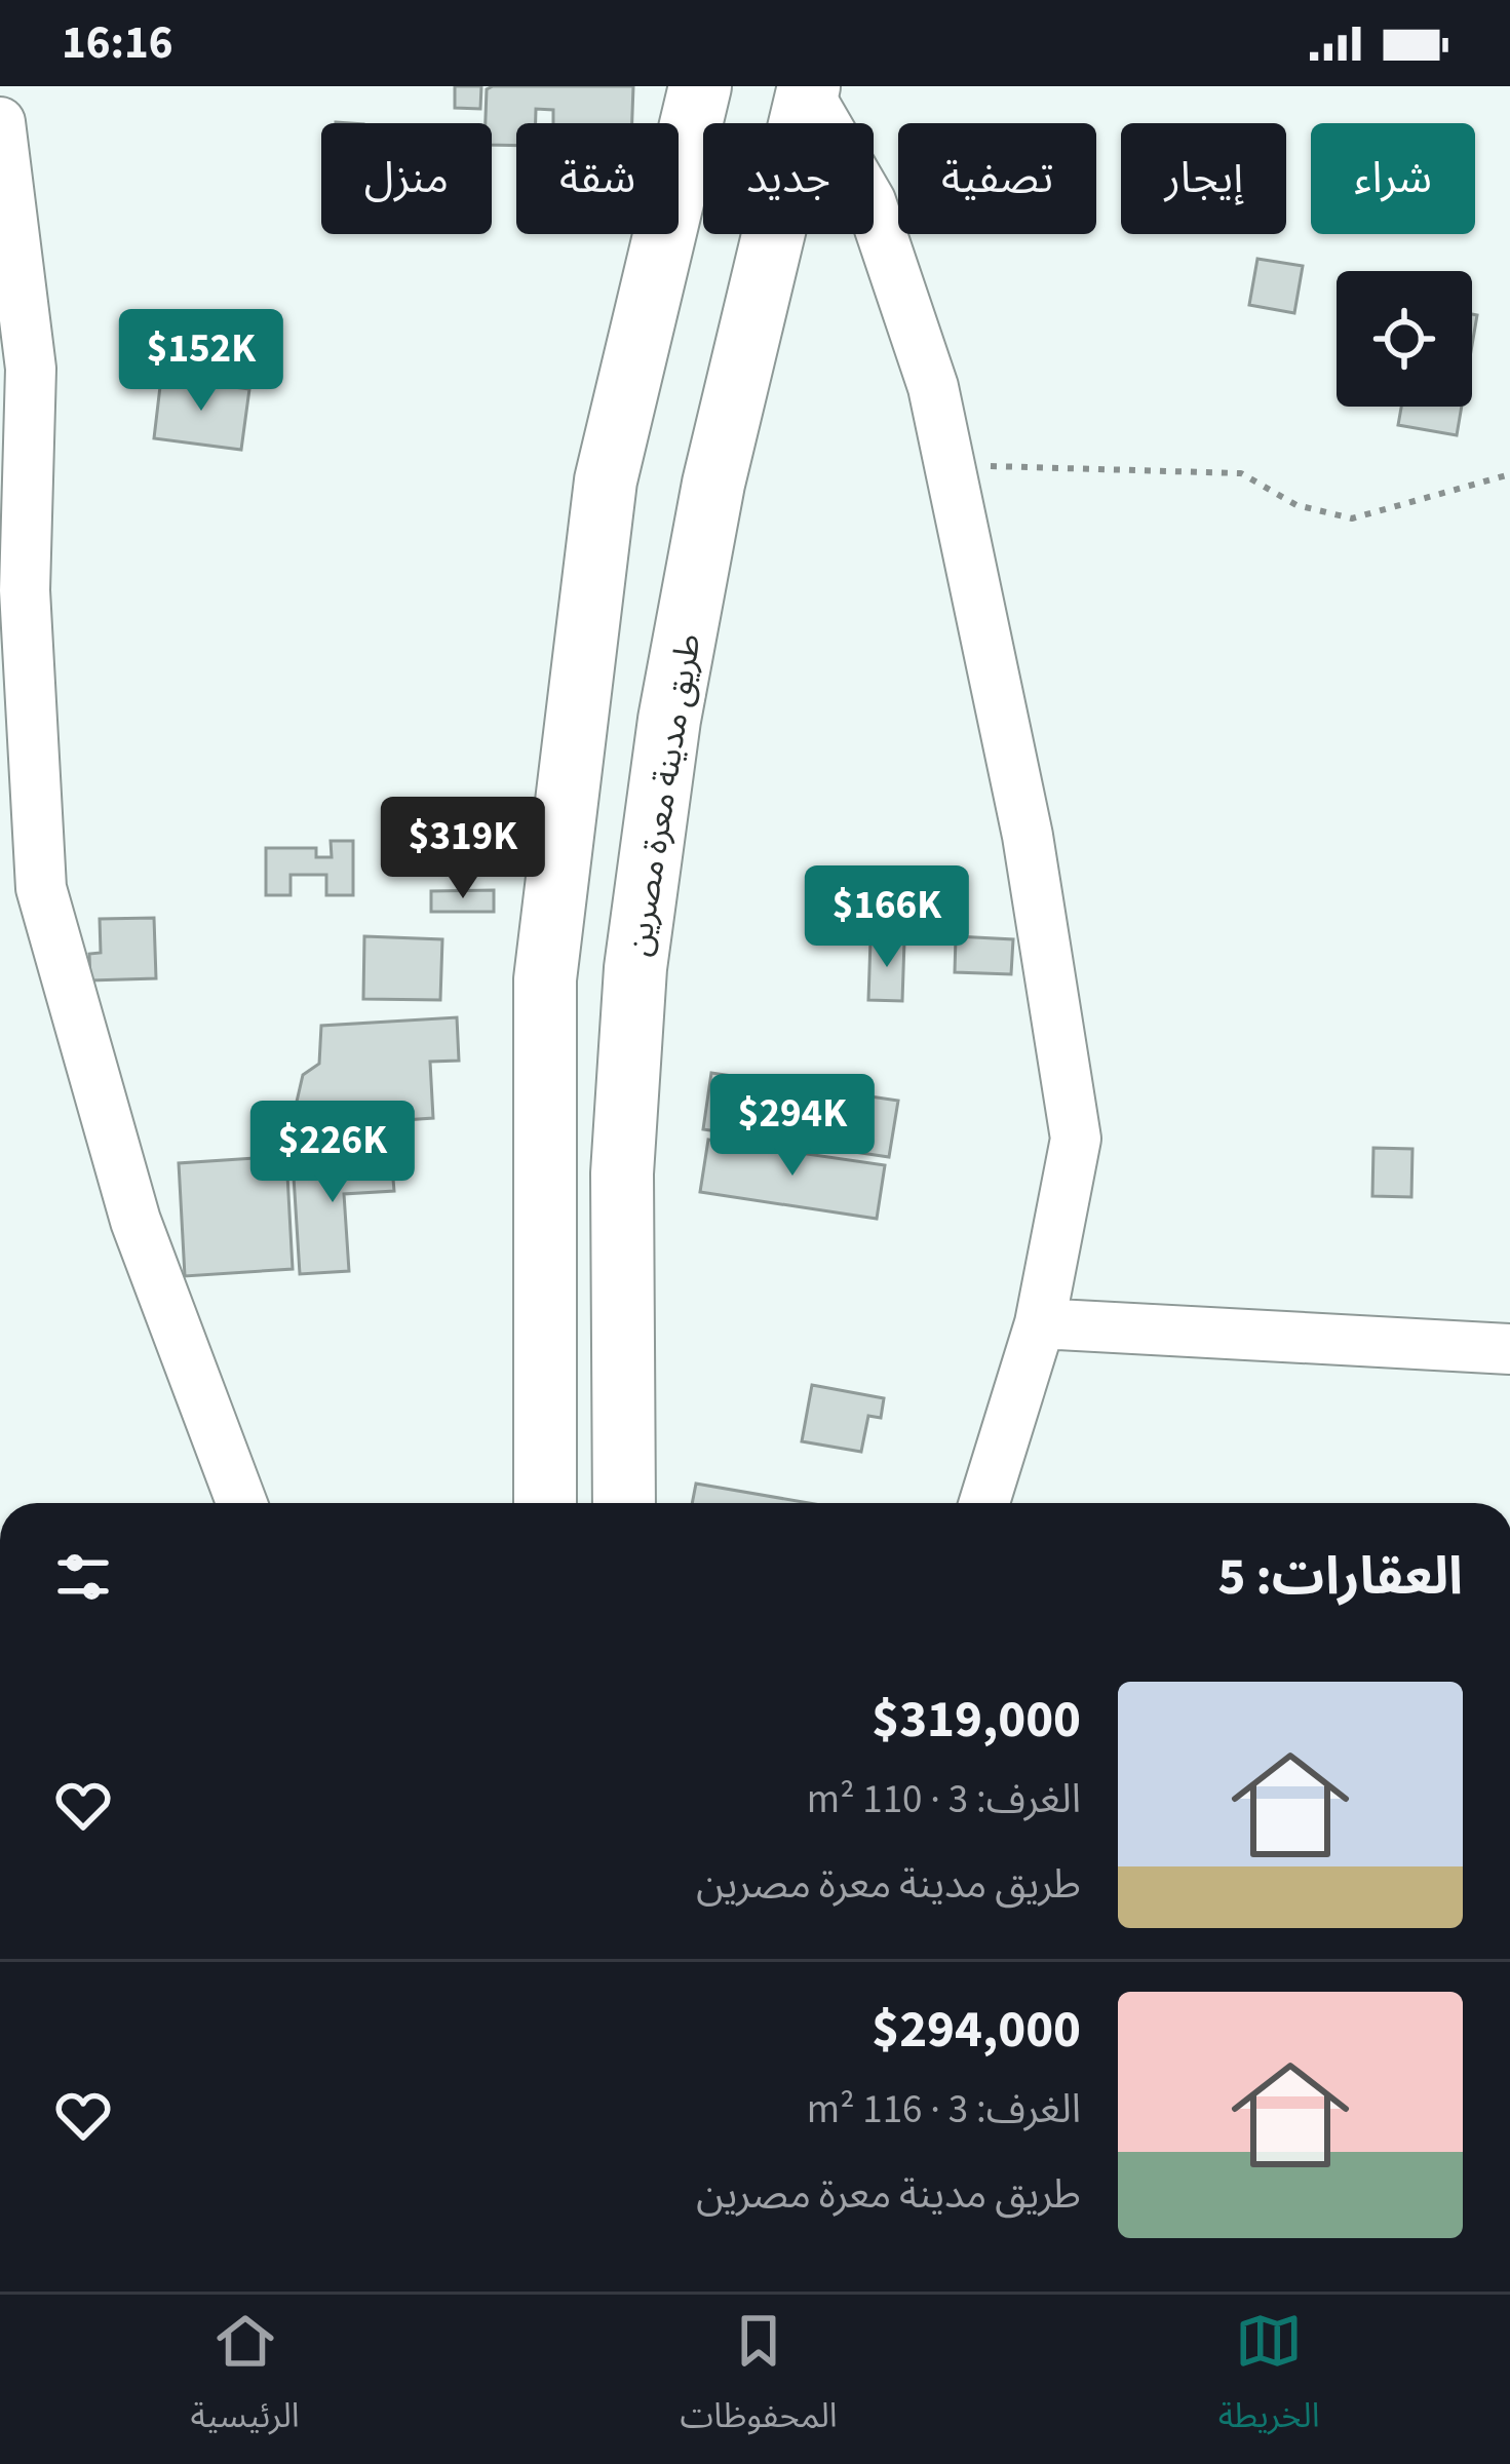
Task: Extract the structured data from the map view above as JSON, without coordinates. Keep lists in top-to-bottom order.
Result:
{
  "streets": {
    "main road": ["طريق مدينة معرة مصرين"]
  },
  "page": {
    "status": "16:16",
    "chip": [
      "شراء",
      "إيجار",
      "تصفية",
      "جديد",
      "شقة",
      "منزل"
    ],
    "price": [
      "$152K",
      "$319K",
      "$166K",
      "$294K",
      "$226K"
    ],
    "heading": "العقارات: 5",
    "list": [
      {
        "name": "$319,000",
        "note": "الغرف: 3 · 110 m² · طريق مدينة معرة مصرين"
      },
      {
        "name": "$294,000",
        "note": "الغرف: 3 · 116 m² · طريق مدينة معرة مصرين"
      }
    ],
    "tabs": ["الخريطة", "المحفوظات", "الرئيسية"]
  }
}
